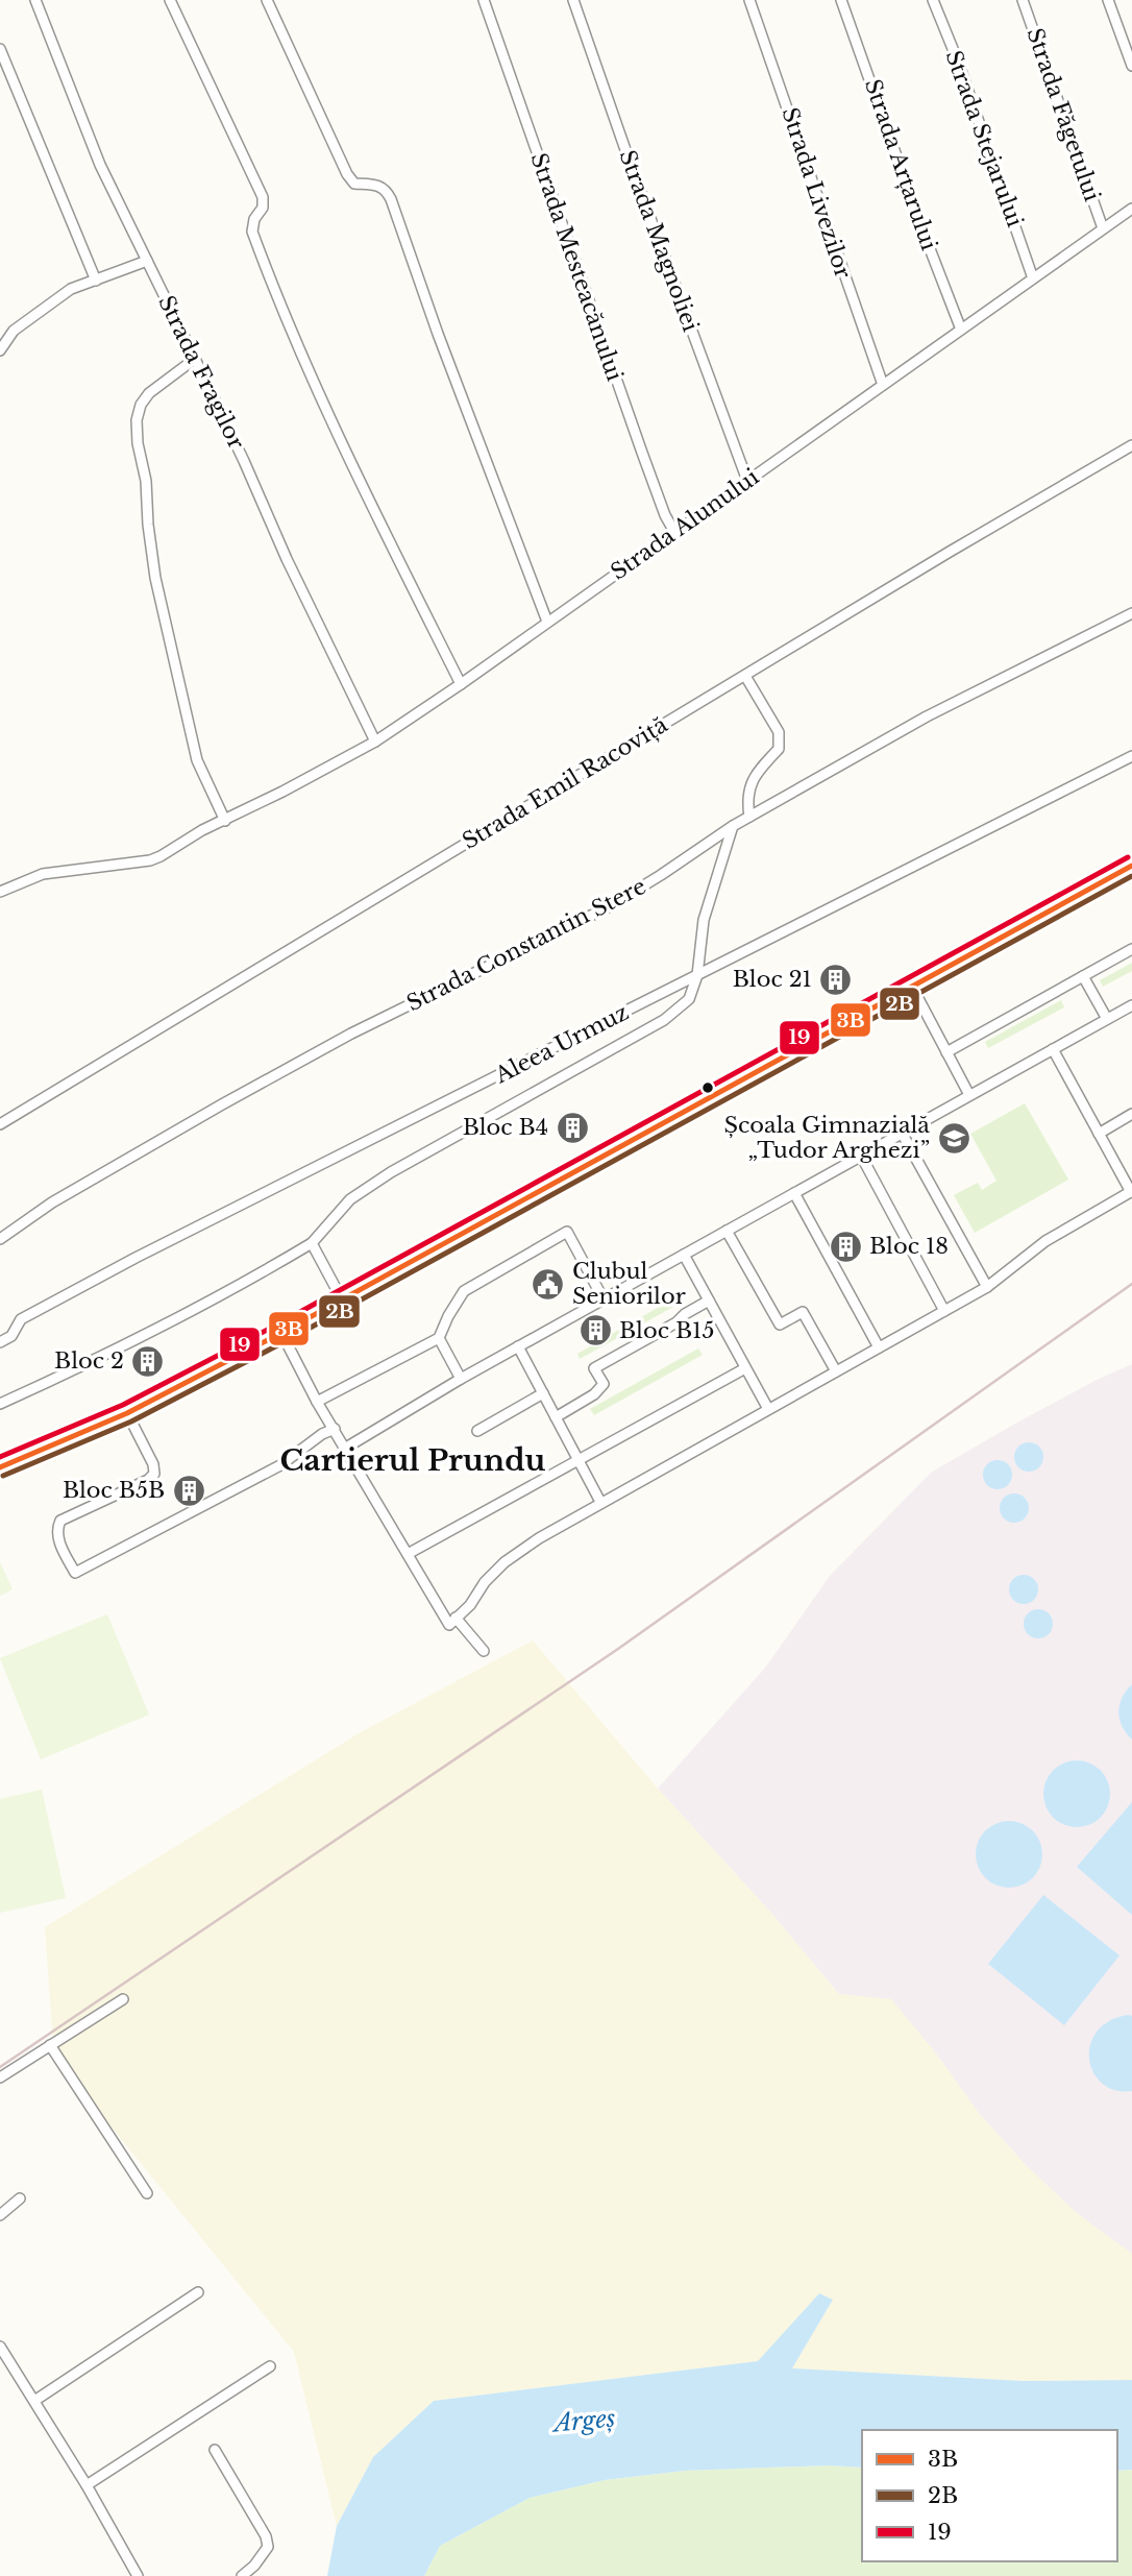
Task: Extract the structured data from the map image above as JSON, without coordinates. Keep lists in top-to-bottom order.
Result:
{
  "streets": {
    "street": [
      "Strada Făgetului",
      "Strada Stejarului",
      "Strada Arțarului",
      "Strada Livezilor",
      "Strada Magnoliei",
      "Strada Mesteacănului",
      "Strada Fragilor",
      "Strada Alunului",
      "Strada Emil Racoviță",
      "Strada Constantin Stere",
      "Aleea Urmuz"
    ]
  },
  "crossings": [
    ["Strada Făgetului", "Strada Alunului"],
    ["Strada Stejarului", "Strada Alunului"],
    ["Strada Arțarului", "Strada Alunului"],
    ["Strada Livezilor", "Strada Alunului"],
    ["Strada Magnoliei", "Strada Alunului"],
    ["Strada Mesteacănului", "Strada Alunului"],
    ["Strada Fragilor", "Strada Alunului"]
  ],
  "districts": ["Cartierul Prundu"],
  "water": ["Argeș"],
  "places": {
    "building": [
      "Bloc 21",
      "Bloc B4",
      "Bloc 18",
      "Bloc B15",
      "Bloc 2",
      "Bloc B5B"
    ],
    "school or university": ["Școala Gimnazială „Tudor Arghezi”"],
    "public building": ["Clubul Seniorilor"]
  },
  "lines": ["transit line 19", "transit line 3B", "transit line 2B"],
  "legend": ["3B", "2B", "19"]
}
